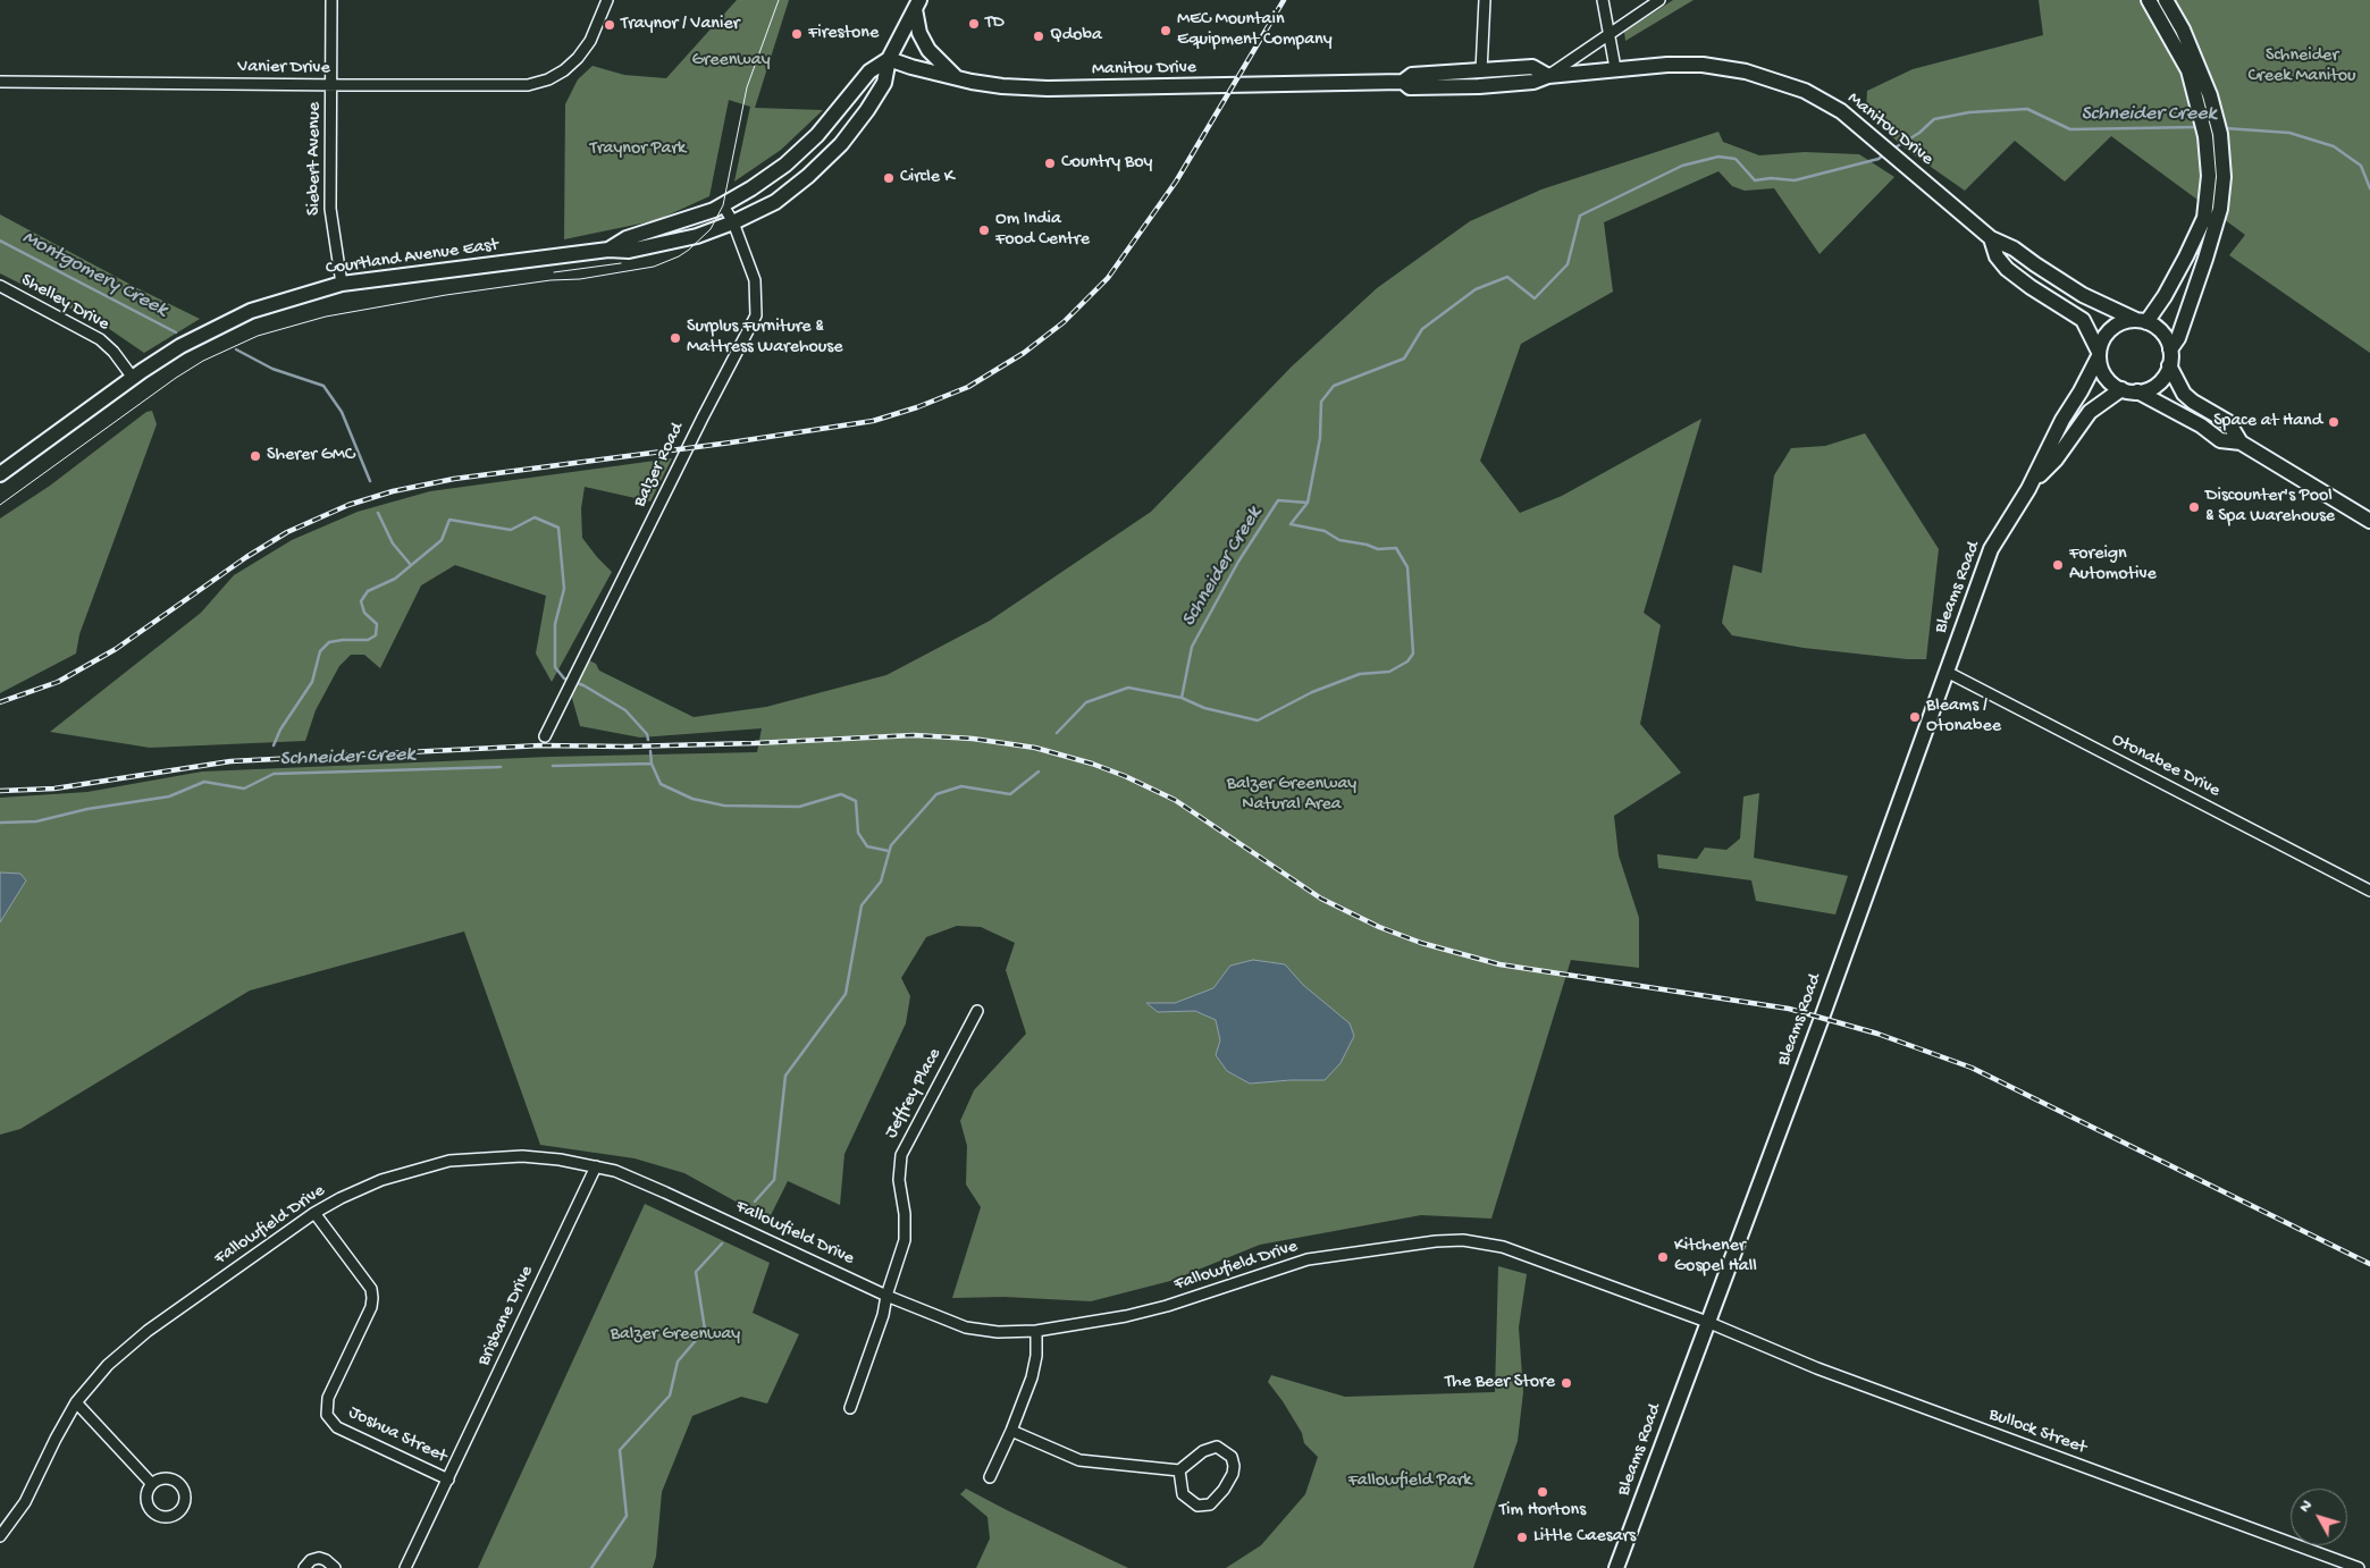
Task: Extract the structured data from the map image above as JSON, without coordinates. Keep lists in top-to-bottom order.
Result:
{
  "streets": {
    "main road": ["Manitou Drive", "Courtland Avenue East", "Bleams Road"],
    "street": [
      "Vanier Drive",
      "Siebert Avenue",
      "Shelley Drive",
      "Balzer Road",
      "Otonabee Drive",
      "Jeffrey Place",
      "Fallowfield Drive",
      "Brisbane Drive",
      "Bullock Street",
      "Joshua Street"
    ]
  },
  "crossings": [
    ["Vanier Drive", "Siebert Avenue"],
    ["Manitou Drive", "Courtland Avenue East"],
    ["Manitou Drive", "Bleams Road"],
    ["Siebert Avenue", "Courtland Avenue East"],
    ["Courtland Avenue East", "Shelley Drive"],
    ["Courtland Avenue East", "Balzer Road"],
    ["Bleams Road", "Otonabee Drive"],
    ["Bleams Road", "Fallowfield Drive"],
    ["Bleams Road", "Bullock Street"],
    ["Jeffrey Place", "Fallowfield Drive"],
    ["Fallowfield Drive", "Brisbane Drive"],
    ["Fallowfield Drive", "Bullock Street"],
    ["Fallowfield Drive", "Joshua Street"],
    ["Brisbane Drive", "Joshua Street"]
  ],
  "water": ["Schneider Creek", "Montgomery Creek"],
  "parks": [
    "Schneider Creek Manitou",
    "Greenway",
    "Traynor Park",
    "Balzer Greenway Natural Area",
    "Balzer Greenway",
    "Fallowfield Park"
  ],
  "places": [
    "TD",
    "Traynor / Vanier",
    "MEC Mountain Equipment Company",
    "Firestone",
    "Qdoba",
    "Country Boy",
    "Circle K",
    "Om India Food Centre",
    "Surplus Furniture & Mattress Warehouse",
    "Space at Hand",
    "Sherer GMC",
    "Discounter's Pool & Spa Warehouse",
    "Foreign Automotive",
    "Bleams / Otonabee",
    "Kitchener Gospel Hall",
    "The Beer Store",
    "Tim Hortons",
    "Little Caesars"
  ],
  "north": "top left"
}
